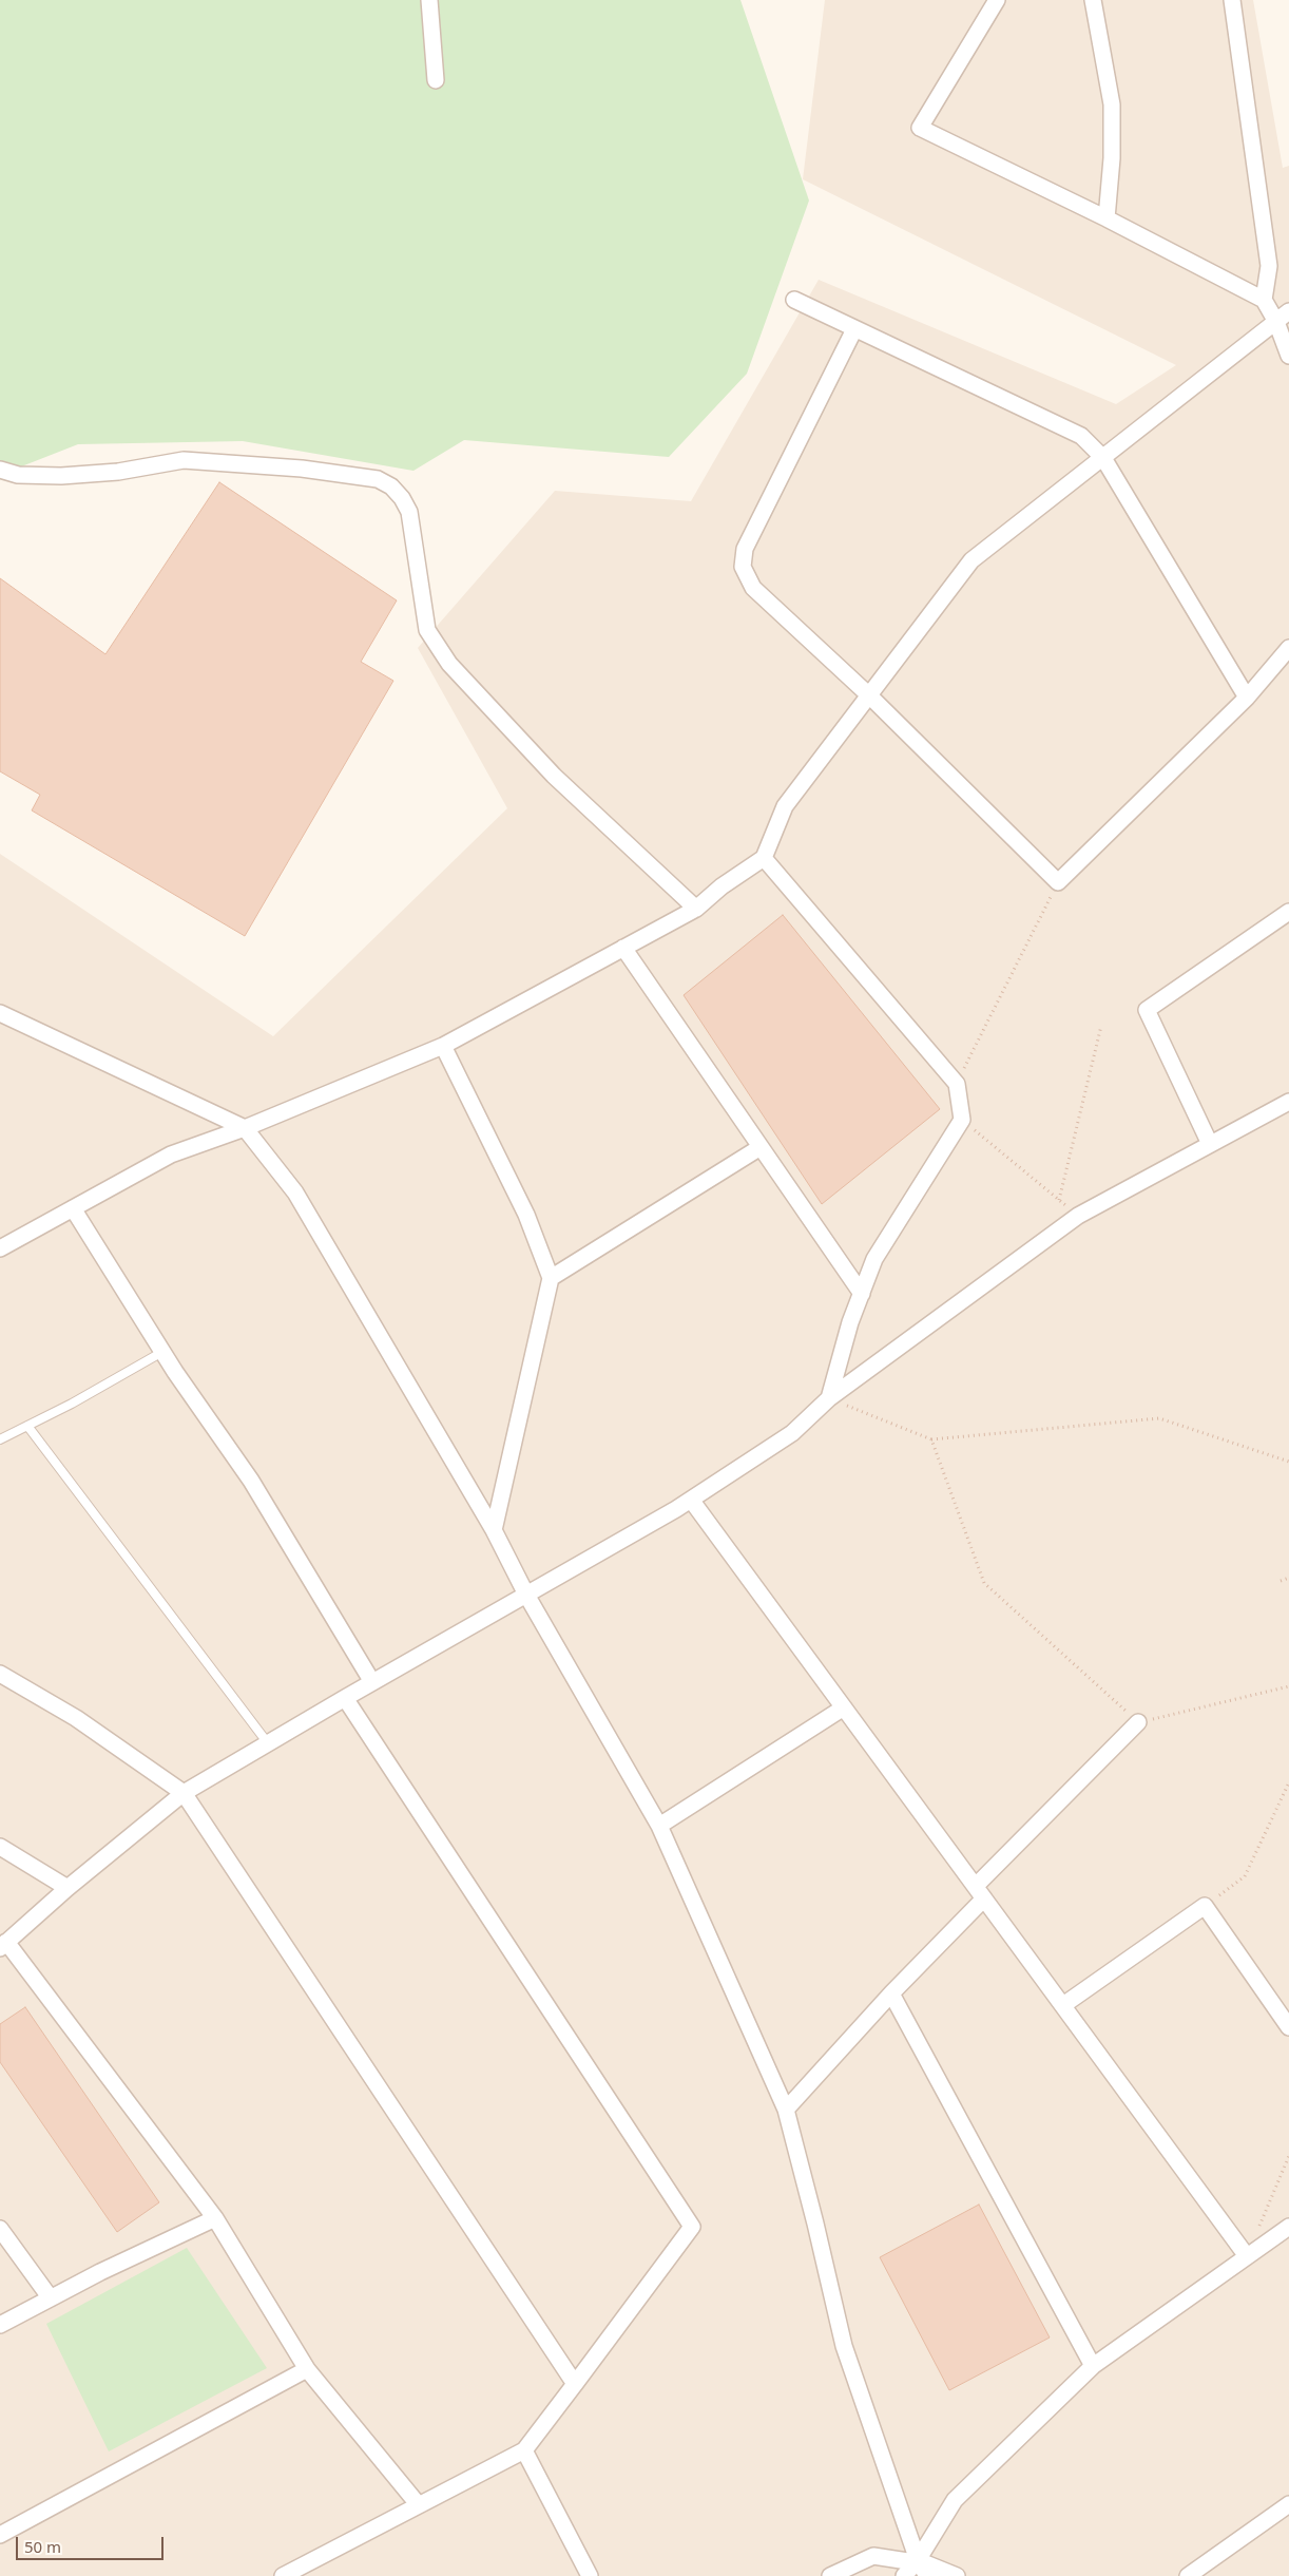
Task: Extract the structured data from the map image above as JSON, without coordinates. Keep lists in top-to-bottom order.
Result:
{
  "scale_bar": "50 m"
}
